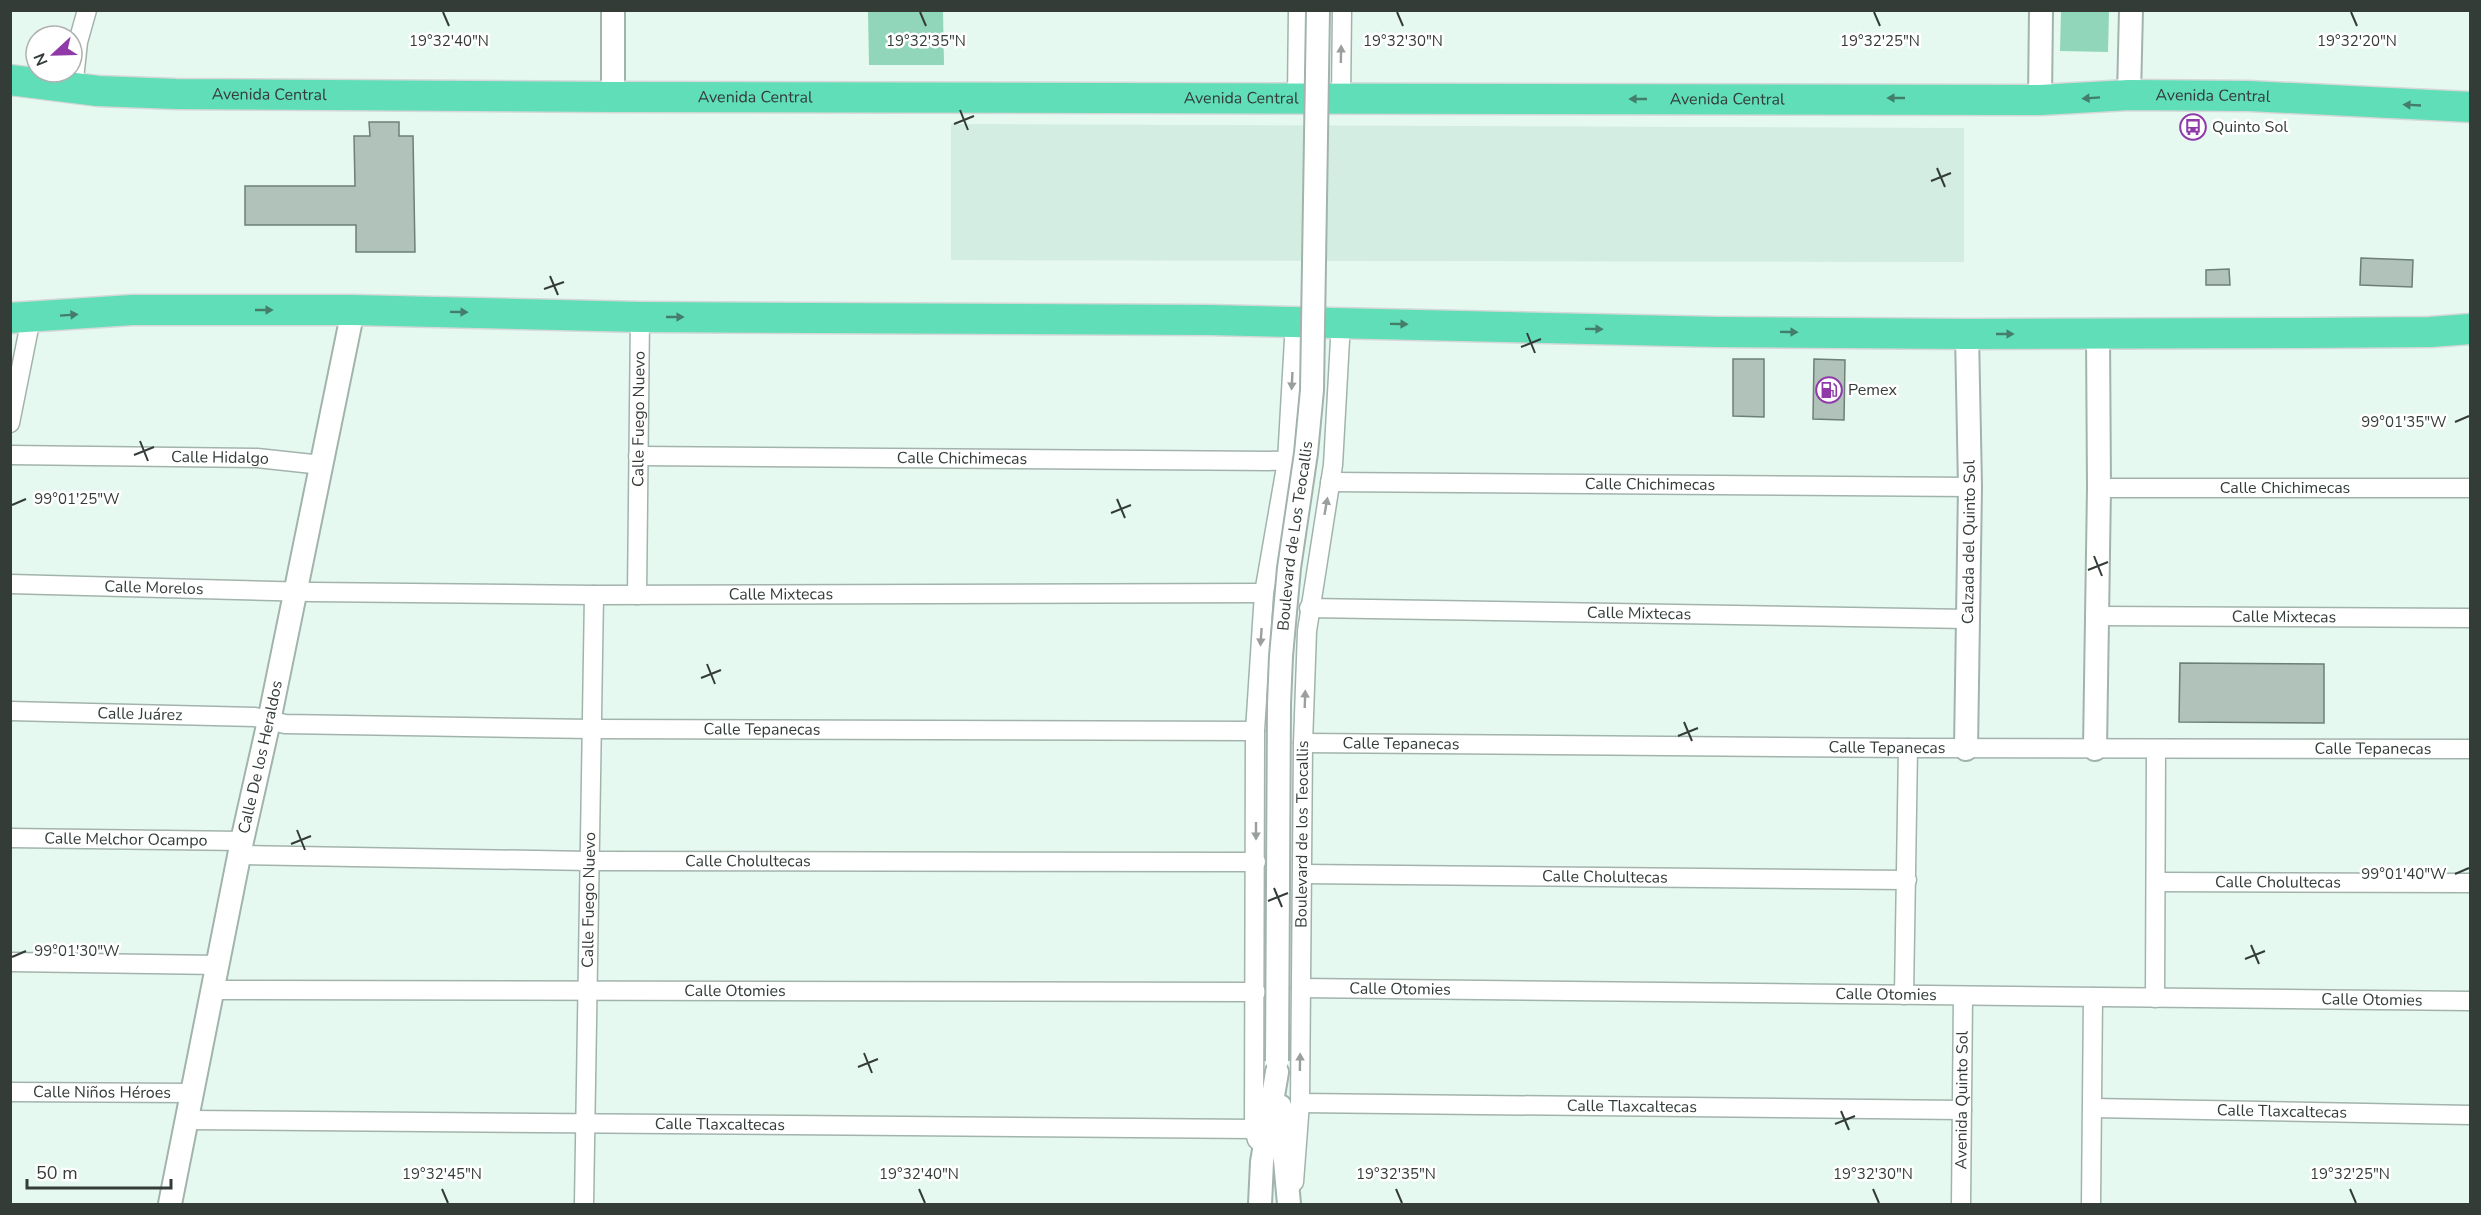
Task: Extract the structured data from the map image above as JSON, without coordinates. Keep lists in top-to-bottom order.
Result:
{
  "streets": {
    "highway": ["Avenida Central"],
    "street": [
      "Calle Fuego Nuevo",
      "Calle Hidalgo",
      "Calle Chichimecas",
      "Boulevard de Los Teocallis",
      "Calzada del Quinto Sol",
      "Calle Morelos",
      "Calle Mixtecas",
      "Calle Juárez",
      "Calle Tepanecas",
      "Calle De los Heraldos",
      "Boulevard de los Teocallis",
      "Calle Melchor Ocampo",
      "Calle Cholultecas",
      "Calle Otomies",
      "Calle Niños Héroes",
      "Avenida Quinto Sol",
      "Calle Tlaxcaltecas"
    ]
  },
  "crossings": [
    ["Calle Fuego Nuevo", "Calle Chichimecas"],
    ["Calle Fuego Nuevo", "Calle Mixtecas"],
    ["Calle Fuego Nuevo", "Calle Tepanecas"],
    ["Calle Fuego Nuevo", "Calle Cholultecas"],
    ["Calle Fuego Nuevo", "Calle Otomies"],
    ["Calle Fuego Nuevo", "Calle Tlaxcaltecas"],
    ["Calle Hidalgo", "Calle De los Heraldos"],
    ["Calle Chichimecas", "Calzada del Quinto Sol"],
    ["Calle Chichimecas", "Boulevard de los Teocallis"],
    ["Calzada del Quinto Sol", "Calle Mixtecas"],
    ["Calzada del Quinto Sol", "Calle Tepanecas"],
    ["Calle Morelos", "Calle Mixtecas"],
    ["Calle Morelos", "Calle De los Heraldos"],
    ["Calle Mixtecas", "Calle De los Heraldos"],
    ["Calle Mixtecas", "Boulevard de los Teocallis"],
    ["Calle Juárez", "Calle Tepanecas"],
    ["Calle Juárez", "Calle De los Heraldos"],
    ["Calle Tepanecas", "Calle De los Heraldos"],
    ["Calle Tepanecas", "Boulevard de los Teocallis"],
    ["Calle De los Heraldos", "Calle Melchor Ocampo"],
    ["Calle De los Heraldos", "Calle Cholultecas"],
    ["Calle De los Heraldos", "Calle Otomies"],
    ["Calle De los Heraldos", "Calle Niños Héroes"],
    ["Calle De los Heraldos", "Calle Tlaxcaltecas"],
    ["Boulevard de los Teocallis", "Calle Cholultecas"],
    ["Boulevard de los Teocallis", "Calle Otomies"],
    ["Boulevard de los Teocallis", "Calle Tlaxcaltecas"],
    ["Calle Melchor Ocampo", "Calle Cholultecas"],
    ["Calle Otomies", "Avenida Quinto Sol"],
    ["Avenida Quinto Sol", "Calle Tlaxcaltecas"]
  ],
  "places": {
    "bus stop": ["Quinto Sol"],
    "fuel station": ["Pemex"]
  },
  "scale_bar": "50 m",
  "north": "left",
  "coordinates": [
    "19°32'40\"N",
    "19°32'35\"N",
    "19°32'30\"N",
    "19°32'25\"N",
    "19°32'20\"N",
    "99°01'35\"W",
    "99°01'25\"W",
    "99°01'40\"W",
    "99°01'30\"W",
    "19°32'45\"N"
  ]
}
